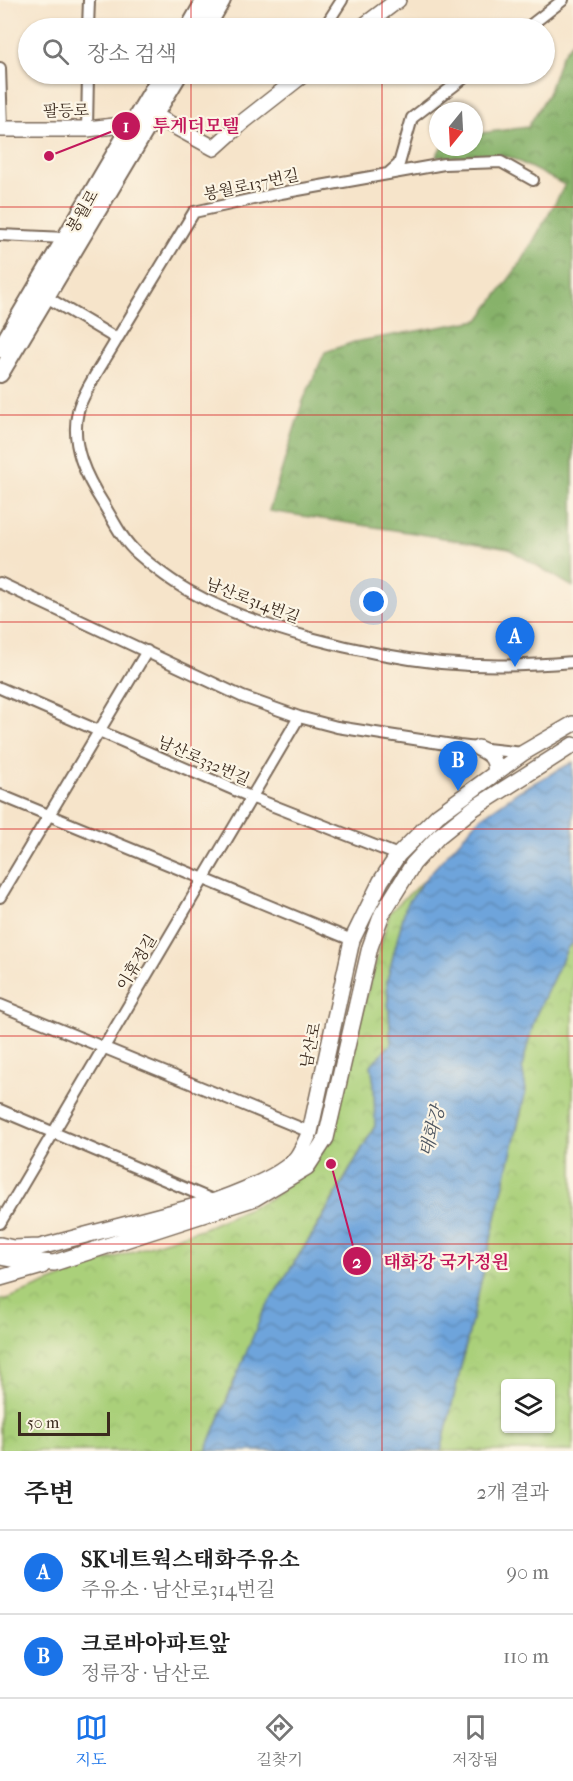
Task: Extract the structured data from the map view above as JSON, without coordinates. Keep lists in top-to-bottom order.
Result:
{
  "streets": {
    "main road": ["팔등로", "봉월로", "남산로"],
    "street": [
      "봉월로137번길",
      "남산로314번길",
      "남산로332번길",
      "이휴정길"
    ]
  },
  "crossings": [
    ["팔등로", "봉월로"],
    ["봉월로137번길", "남산로314번길"],
    ["남산로332번길", "이휴정길"],
    ["남산로332번길", "남산로"]
  ],
  "water": ["태화강"],
  "places": ["투게더모텔", "태화강 국가정원"],
  "scale_bar": "50 m",
  "north": "bottom",
  "page": {
    "search": "장소 검색",
    "pins": ["A", "B"],
    "scale": "50 m",
    "heading": ["주변", "2개 결과"],
    "list": [
      {
        "mark": "A",
        "name": "SK네트웍스태화주유소",
        "note": "주유소 · 남산로314번길",
        "value": "90 m"
      },
      {
        "mark": "B",
        "name": "크로바아파트앞",
        "note": "정류장 · 남산로",
        "value": "110 m"
      }
    ],
    "nav": ["지도", "길찾기", "저장됨"]
  }
}
